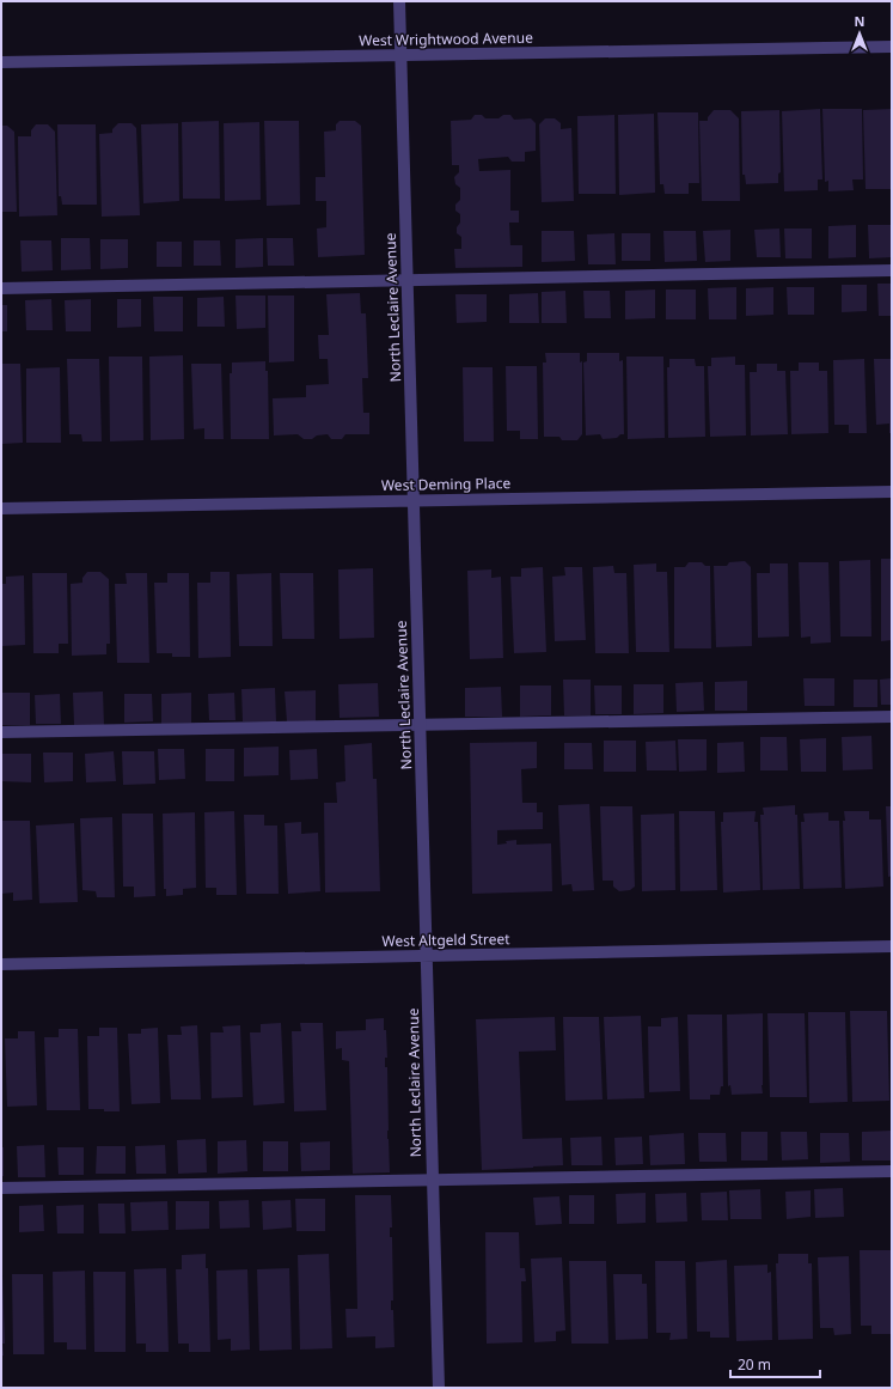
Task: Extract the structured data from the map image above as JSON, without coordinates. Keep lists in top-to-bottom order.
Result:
{
  "streets": {
    "street": [
      "West Wrightwood Avenue",
      "North Leclaire Avenue",
      "West Deming Place",
      "West Altgeld Street"
    ]
  },
  "crossings": [
    ["West Wrightwood Avenue", "North Leclaire Avenue"],
    ["North Leclaire Avenue", "West Deming Place"],
    ["North Leclaire Avenue", "West Altgeld Street"]
  ],
  "scale_bar": "20 m",
  "north": "top"
}
